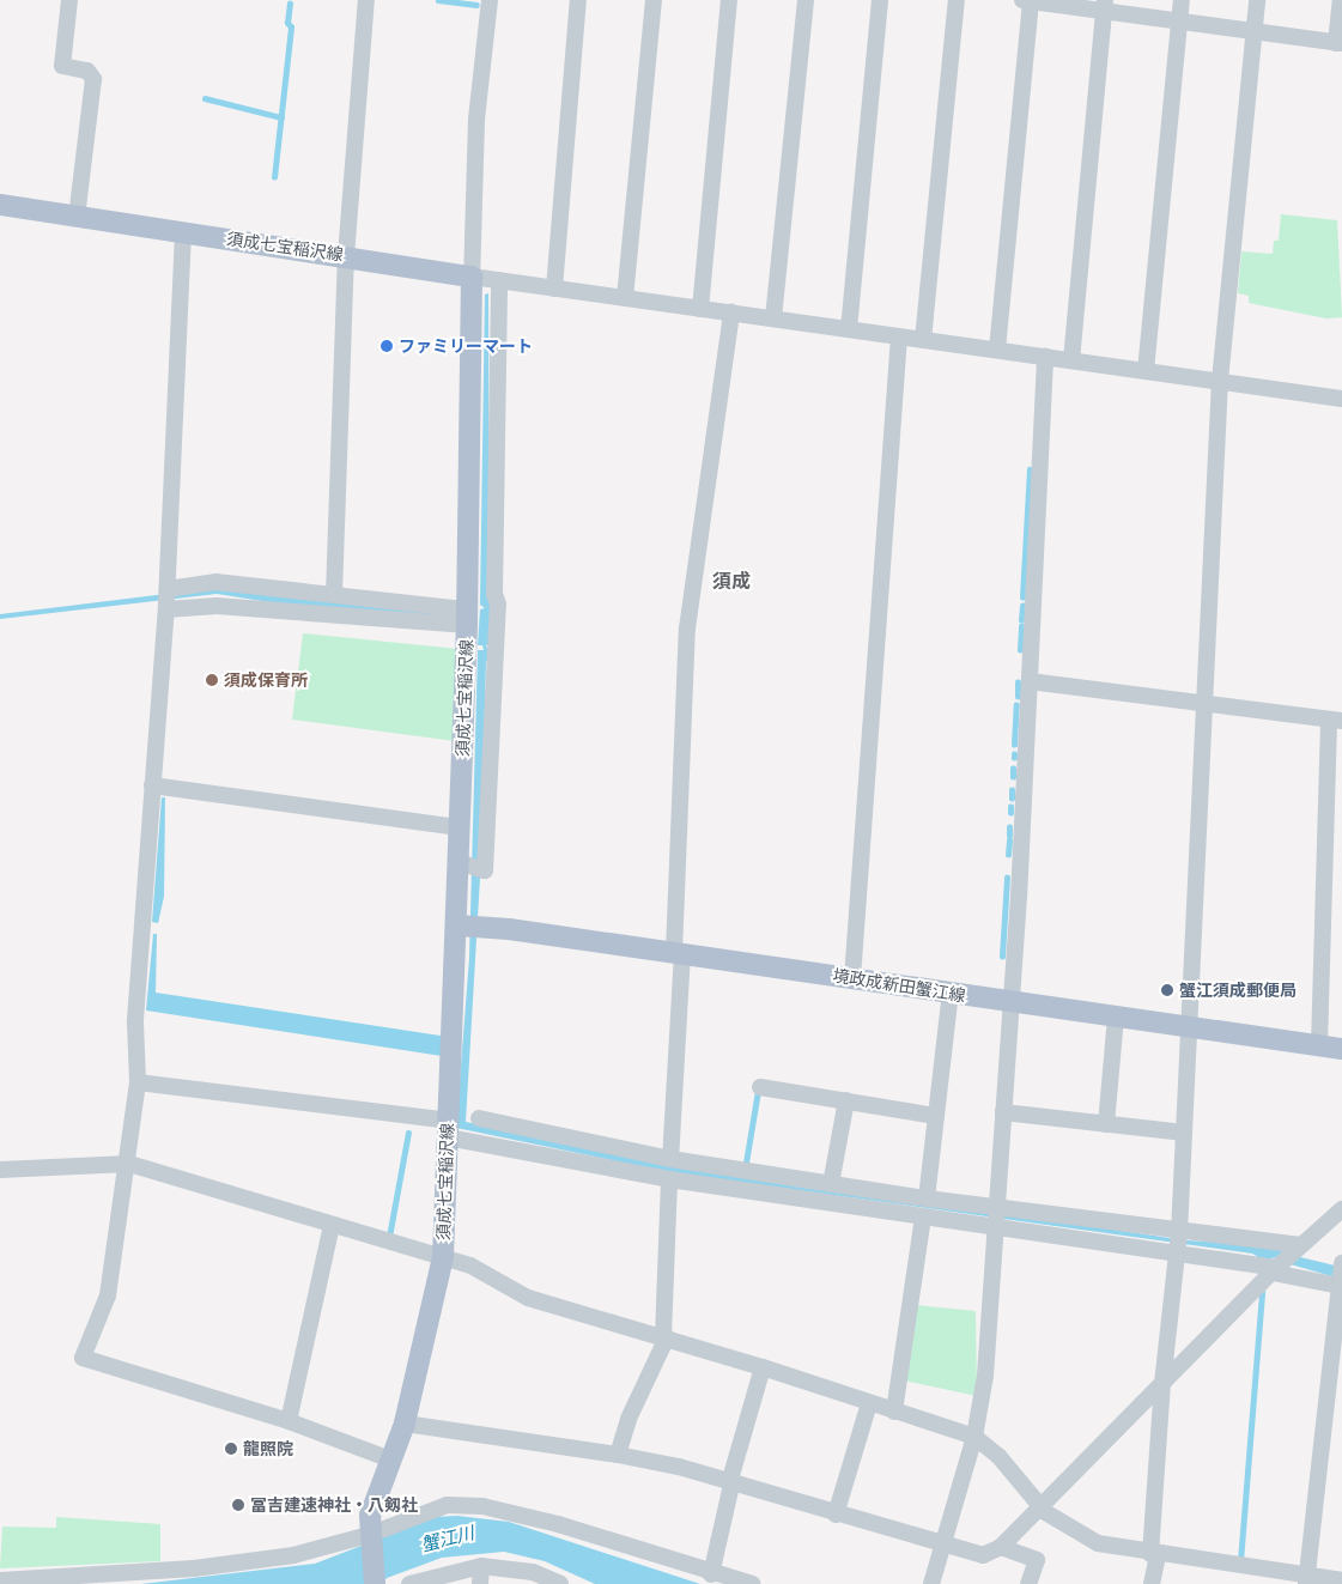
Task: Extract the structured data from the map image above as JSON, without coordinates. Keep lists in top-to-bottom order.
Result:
{
  "streets": {
    "main road": ["須成七宝稲沢線", "境政成新田蟹江線"]
  },
  "crossings": [
    ["須成七宝稲沢線", "境政成新田蟹江線"]
  ],
  "districts": ["須成"],
  "water": ["蟹江川"],
  "places": [
    "ファミリーマート",
    "須成保育所",
    "蟹江須成郵便局",
    "龍照院",
    "冨吉建速神社・八剱社"
  ]
}
